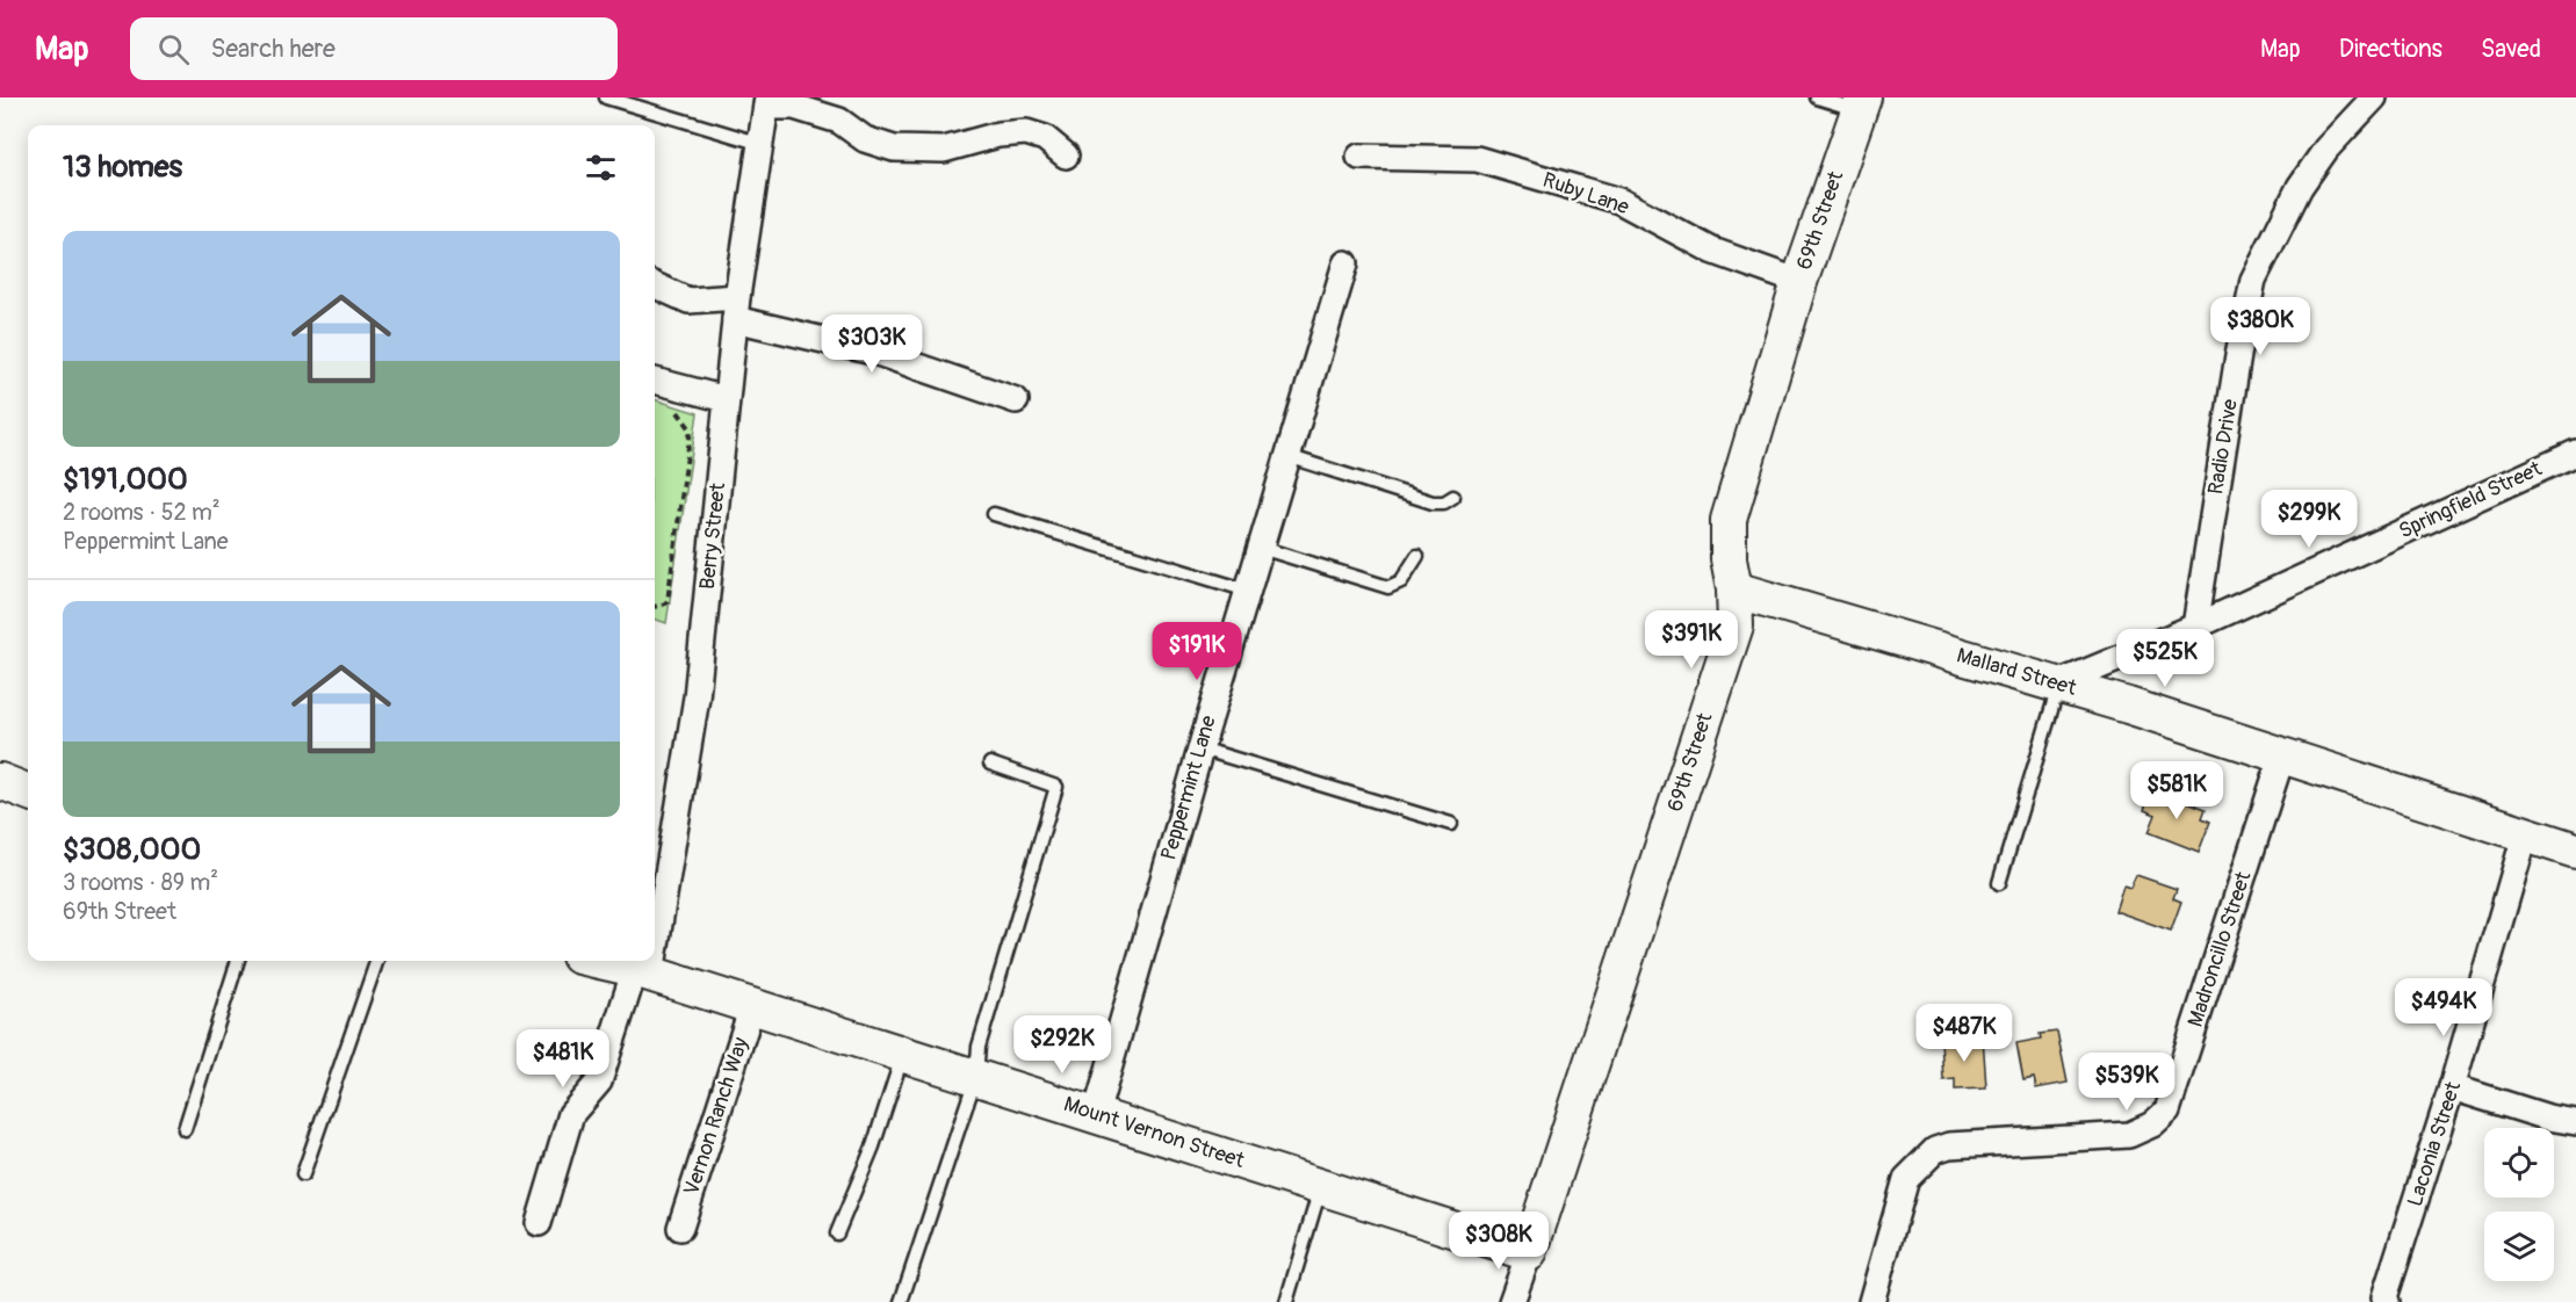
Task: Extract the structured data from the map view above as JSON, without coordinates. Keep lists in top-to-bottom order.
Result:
{
  "streets": {
    "street": [
      "Ruby Lane",
      "69th Street",
      "Radio Drive",
      "Springfield Street",
      "Berry Street",
      "Mallard Street",
      "Peppermint Lane",
      "Madroncillo Street",
      "Vernon Ranch Way",
      "Mount Vernon Street",
      "Laconia Street"
    ]
  },
  "crossings": [
    ["Ruby Lane", "69th Street"],
    ["69th Street", "Mallard Street"],
    ["69th Street", "Mount Vernon Street"],
    ["Radio Drive", "Springfield Street"],
    ["Springfield Street", "Mallard Street"],
    ["Berry Street", "Mount Vernon Street"],
    ["Mallard Street", "Madroncillo Street"],
    ["Mallard Street", "Laconia Street"],
    ["Peppermint Lane", "Mount Vernon Street"],
    ["Vernon Ranch Way", "Mount Vernon Street"]
  ],
  "page": {
    "header": "Map",
    "search": "Search here",
    "nav": ["Map", "Directions", "Saved"],
    "heading": "13 homes",
    "list": [
      {
        "name": "$191,000",
        "note": "2 rooms · 52 m² · Peppermint Lane"
      },
      {
        "name": "$308,000",
        "note": "3 rooms · 89 m² · 69th Street"
      }
    ],
    "price": [
      "$380K",
      "$303K",
      "$299K",
      "$391K",
      "$191K",
      "$525K",
      "$581K",
      "$494K",
      "$487K",
      "$292K",
      "$481K",
      "$539K",
      "$308K"
    ]
  }
}
